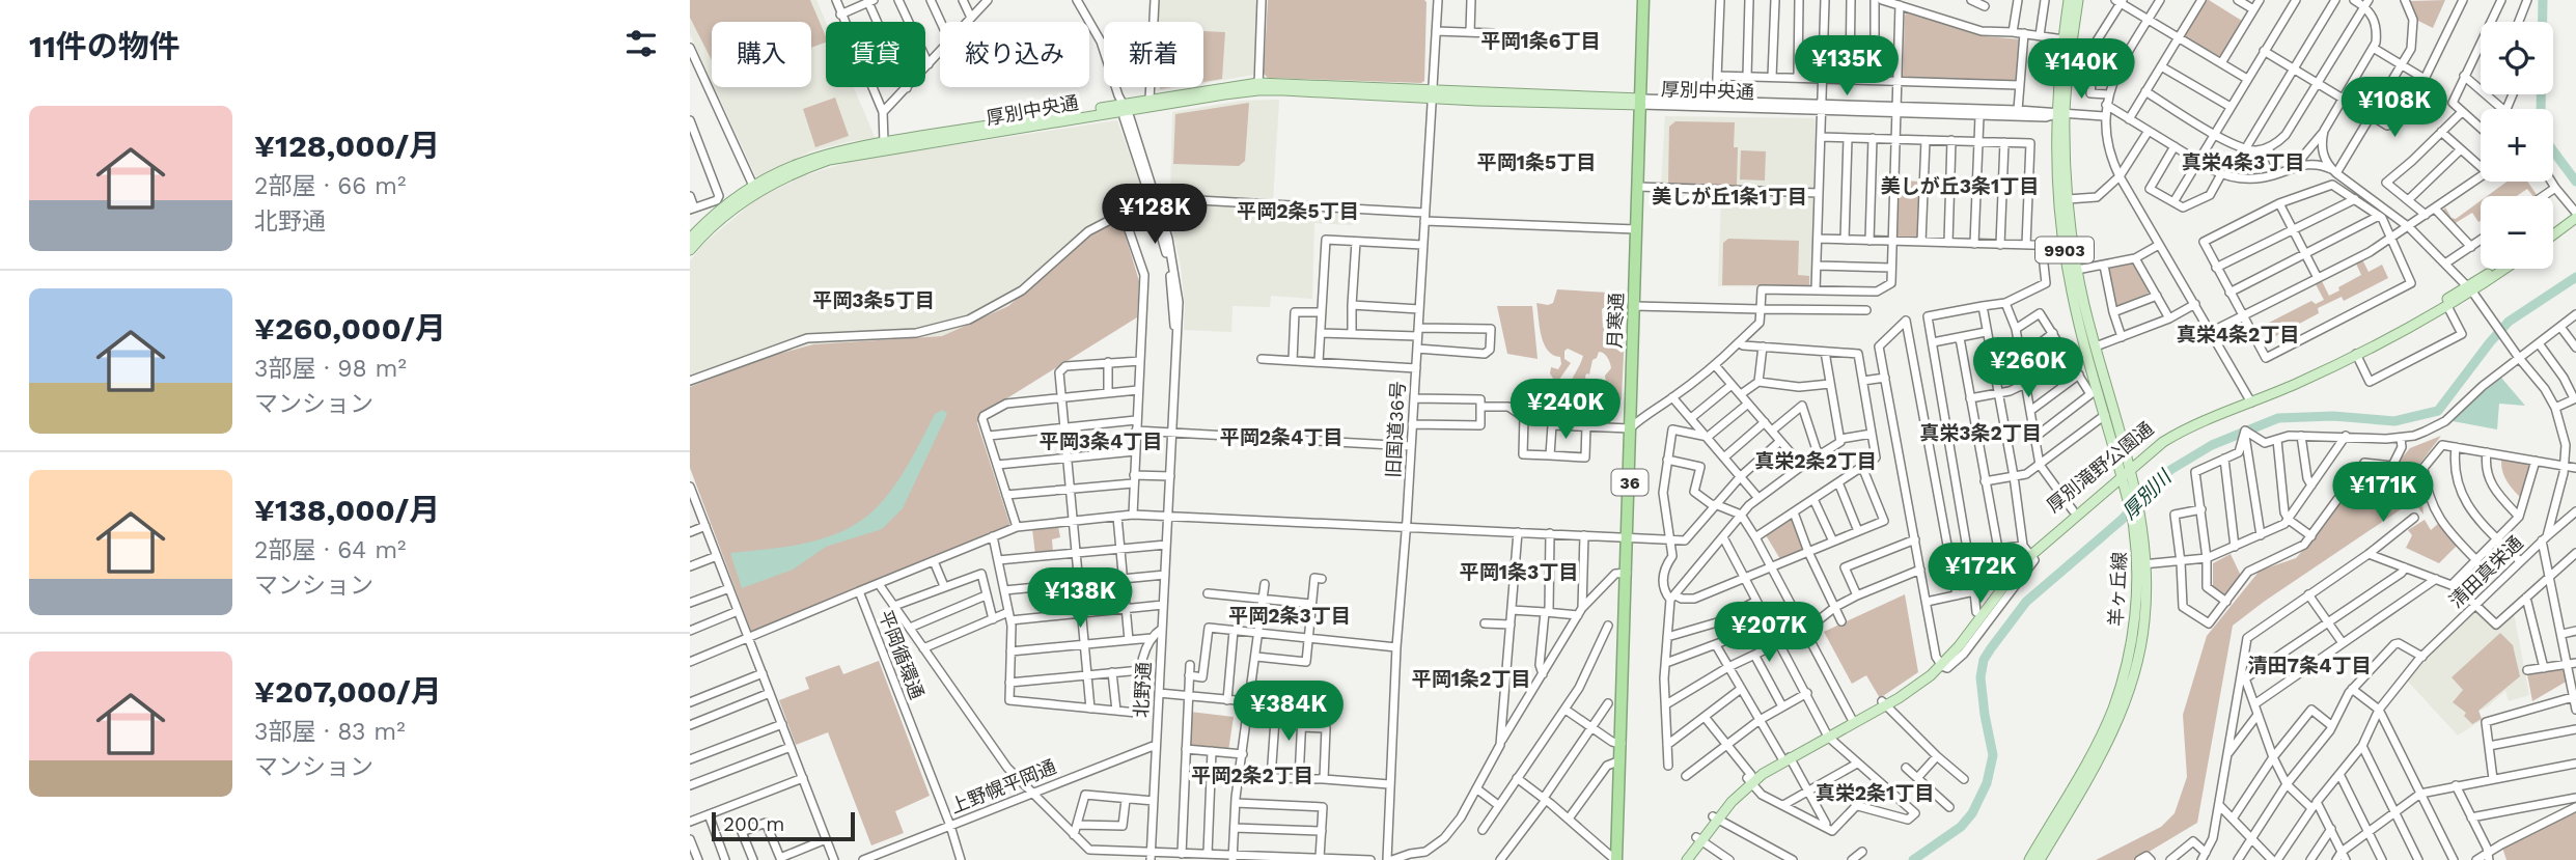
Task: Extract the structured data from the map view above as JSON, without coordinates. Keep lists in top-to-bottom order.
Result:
{
  "streets": {
    "highway": ["月寒通", "36"],
    "main road": [
      "厚別中央通",
      "9903",
      "厚別滝野公園通",
      "羊ヶ丘線"
    ],
    "street": [
      "旧国道36号",
      "清田真栄通",
      "平岡循環通",
      "北野通",
      "上野幌平岡通"
    ]
  },
  "crossings": [
    ["厚別中央通", "月寒通"],
    ["厚別中央通", "旧国道36号"],
    ["厚別中央通", "羊ヶ丘線"],
    ["厚別中央通", "北野通"],
    ["厚別滝野公園通", "清田真栄通"],
    ["厚別滝野公園通", "羊ヶ丘線"],
    ["平岡循環通", "上野幌平岡通"],
    ["北野通", "上野幌平岡通"]
  ],
  "districts": [
    "平岡1条6丁目",
    "平岡1条5丁目",
    "真栄4条3丁目",
    "美しが丘3条1丁目",
    "美しが丘1条1丁目",
    "平岡2条5丁目",
    "平岡3条5丁目",
    "真栄4条2丁目",
    "真栄3条2丁目",
    "平岡2条4丁目",
    "平岡3条4丁目",
    "真栄2条2丁目",
    "平岡1条3丁目",
    "平岡2条3丁目",
    "清田7条4丁目",
    "平岡1条2丁目",
    "平岡2条2丁目",
    "真栄2条1丁目"
  ],
  "water": ["厚別川"],
  "scale_bar": "200 m",
  "page": {
    "heading": "11件の物件",
    "map_buttons": ["+", "−"],
    "chip": [
      "購入",
      "賃貸",
      "絞り込み",
      "新着"
    ],
    "price": [
      "¥135K",
      "¥140K",
      "¥108K",
      "¥128K",
      "¥260K",
      "¥240K",
      "¥171K",
      "¥172K",
      "¥138K",
      "¥207K",
      "¥384K"
    ],
    "list": [
      {
        "name": "¥128,000/月",
        "note": "2部屋 · 66 m² · 北野通"
      },
      {
        "name": "¥260,000/月",
        "note": "3部屋 · 98 m² · マンション"
      },
      {
        "name": "¥138,000/月",
        "note": "2部屋 · 64 m² · マンション"
      },
      {
        "name": "¥207,000/月",
        "note": "3部屋 · 83 m² · マンション"
      }
    ],
    "scale": "200 m"
  }
}
